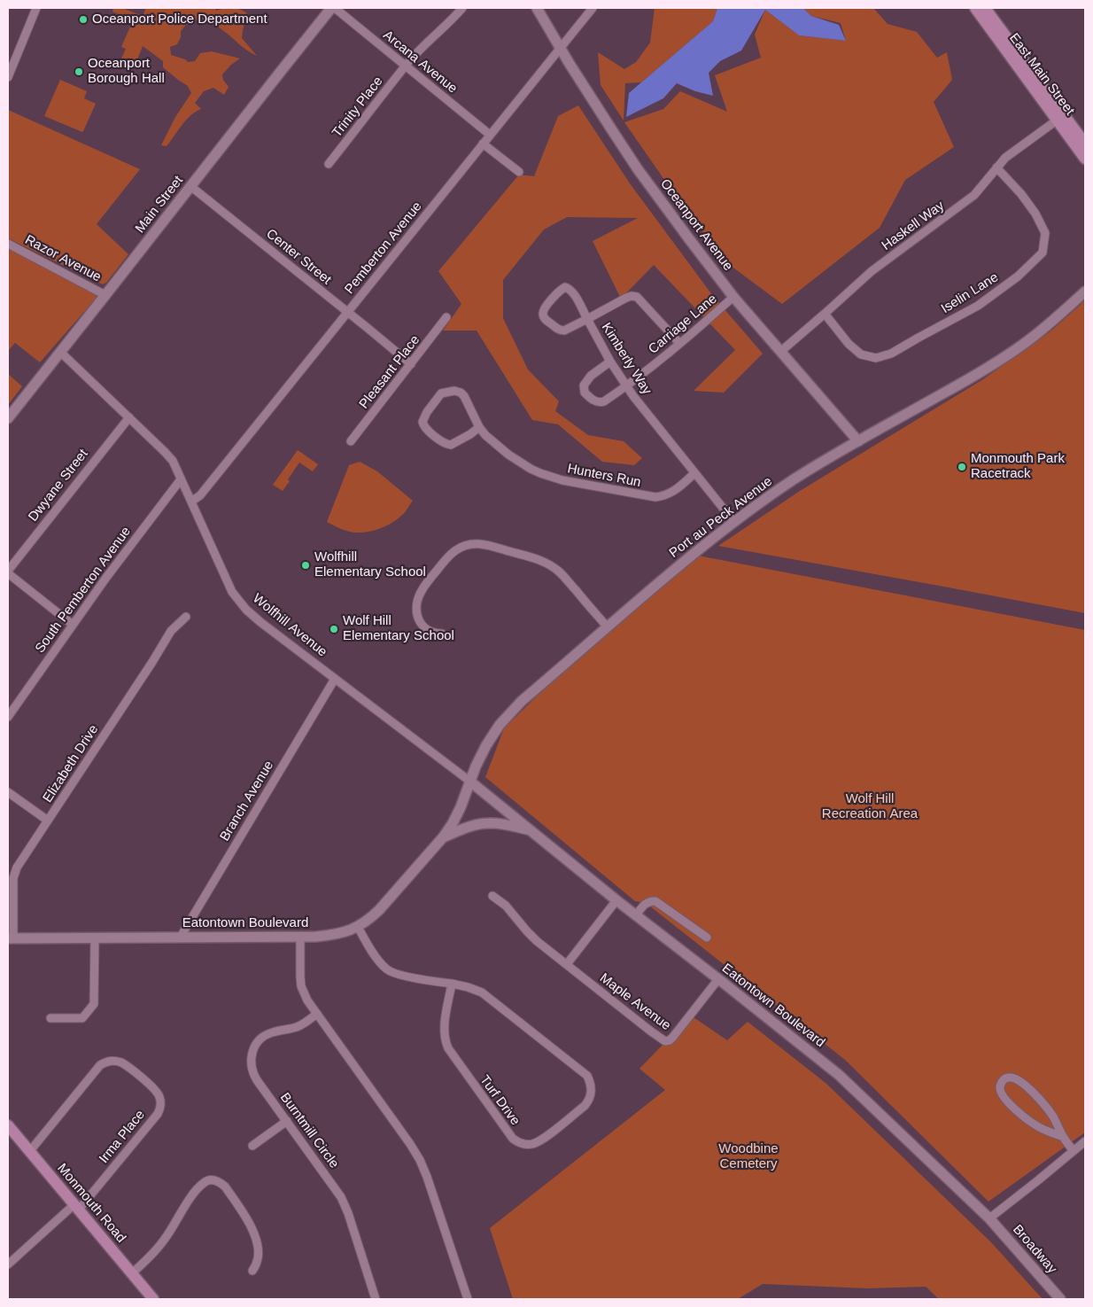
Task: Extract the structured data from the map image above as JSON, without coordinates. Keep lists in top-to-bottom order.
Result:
{
  "streets": {
    "main road": ["East Main Street", "Monmouth Road"],
    "street": [
      "Arcana Avenue",
      "Trinity Place",
      "Main Street",
      "Oceanport Avenue",
      "Haskell Way",
      "Pemberton Avenue",
      "Center Street",
      "Razor Avenue",
      "Iselin Lane",
      "Carriage Lane",
      "Kimberly Way",
      "Pleasant Place",
      "Hunters Run",
      "Dwyane Street",
      "Port au Peck Avenue",
      "South Pemberton Avenue",
      "Wolfhill Avenue",
      "Elizabeth Drive",
      "Branch Avenue",
      "Eatontown Boulevard",
      "Maple Avenue",
      "Turf Drive",
      "Burntmill Circle",
      "Irma Place",
      "Broadway"
    ]
  },
  "crossings": [
    ["Arcana Avenue", "Trinity Place"],
    ["Arcana Avenue", "Main Street"],
    ["Arcana Avenue", "Pemberton Avenue"],
    ["East Main Street", "Haskell Way"],
    ["Main Street", "Center Street"],
    ["Main Street", "Razor Avenue"],
    ["Main Street", "Wolfhill Avenue"],
    ["Oceanport Avenue", "Haskell Way"],
    ["Oceanport Avenue", "Pemberton Avenue"],
    ["Oceanport Avenue", "Carriage Lane"],
    ["Oceanport Avenue", "Port au Peck Avenue"],
    ["Haskell Way", "Iselin Lane"],
    ["Pemberton Avenue", "Center Street"],
    ["Pemberton Avenue", "Wolfhill Avenue"],
    ["Center Street", "Pleasant Place"],
    ["Carriage Lane", "Kimberly Way"],
    ["Kimberly Way", "Hunters Run"],
    ["Kimberly Way", "Port au Peck Avenue"],
    ["Dwyane Street", "Wolfhill Avenue"],
    ["Port au Peck Avenue", "Wolfhill Avenue"],
    ["Port au Peck Avenue", "Eatontown Boulevard"],
    ["South Pemberton Avenue", "Wolfhill Avenue"],
    ["Wolfhill Avenue", "Branch Avenue"],
    ["Wolfhill Avenue", "Eatontown Boulevard"],
    ["Elizabeth Drive", "Eatontown Boulevard"],
    ["Branch Avenue", "Eatontown Boulevard"],
    ["Eatontown Boulevard", "Maple Avenue"],
    ["Eatontown Boulevard", "Turf Drive"],
    ["Eatontown Boulevard", "Broadway"],
    ["Irma Place", "Monmouth Road"]
  ],
  "parks": ["Wolf Hill Recreation Area", "Woodbine Cemetery"],
  "places": [
    "Oceanport Police Department",
    "Oceanport Borough Hall",
    "Monmouth Park Racetrack",
    "Wolfhill Elementary School",
    "Wolf Hill Elementary School"
  ]
}
